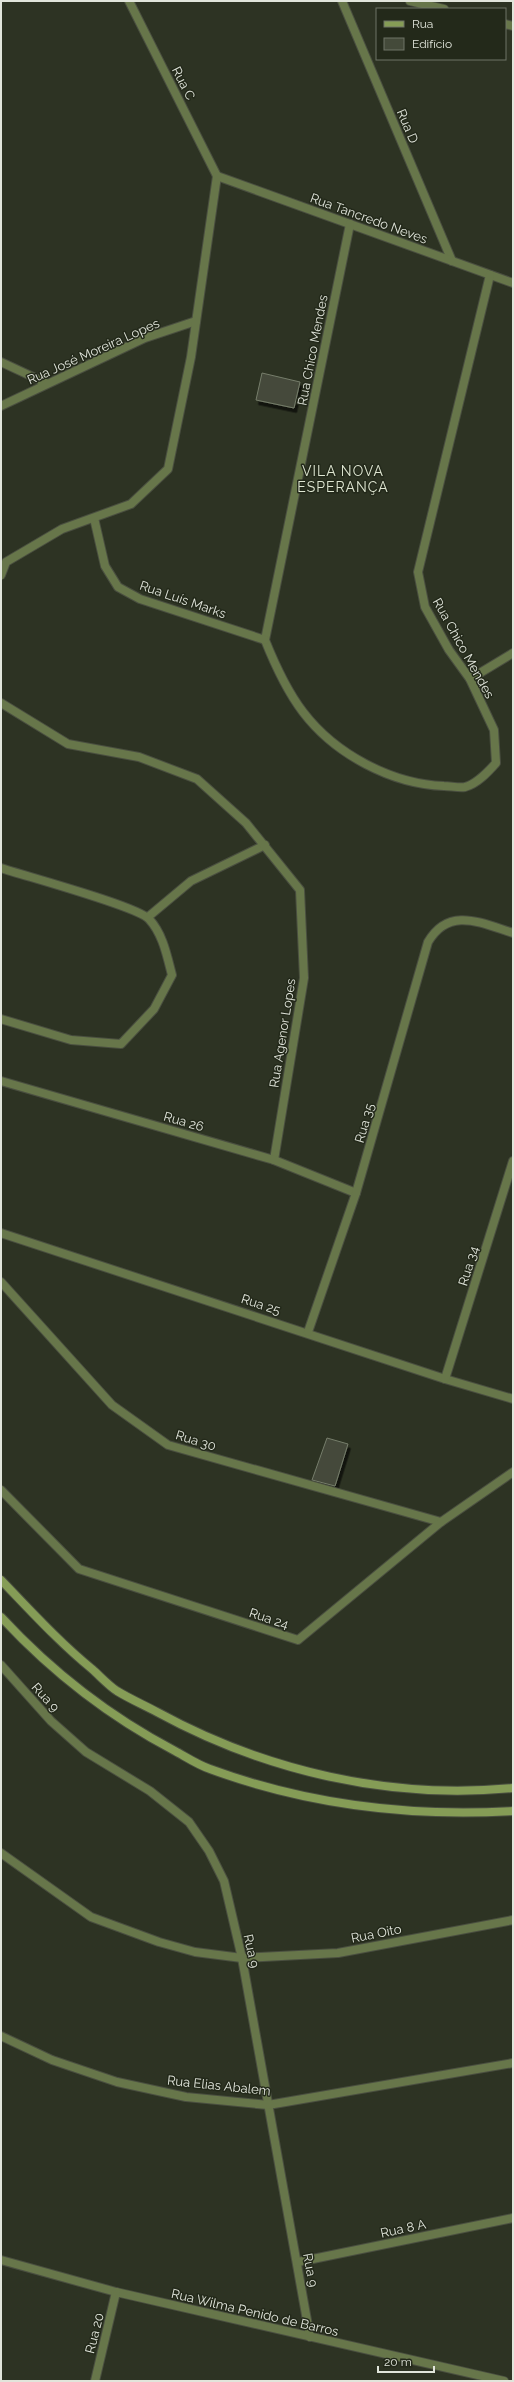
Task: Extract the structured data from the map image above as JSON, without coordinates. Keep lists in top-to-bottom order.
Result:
{
  "streets": {
    "street": [
      "Rua C",
      "Rua D",
      "Rua Tancredo Neves",
      "Rua Chico Mendes",
      "Rua José Moreira Lopes",
      "Rua Luís Marks",
      "Rua Agenor Lopes",
      "Rua 26",
      "Rua 35",
      "Rua 34",
      "Rua 25",
      "Rua 30",
      "Rua 24",
      "Rua 9",
      "Rua Oito",
      "Rua Elias Abalem",
      "Rua 8 A",
      "Rua Wilma Penido de Barros",
      "Rua 20"
    ]
  },
  "crossings": [
    ["Rua C", "Rua Tancredo Neves"],
    ["Rua D", "Rua Tancredo Neves"],
    ["Rua Tancredo Neves", "Rua Chico Mendes"],
    ["Rua Chico Mendes", "Rua Luís Marks"],
    ["Rua Agenor Lopes", "Rua 26"],
    ["Rua 26", "Rua 35"],
    ["Rua 35", "Rua 25"],
    ["Rua 34", "Rua 25"],
    ["Rua 30", "Rua 24"],
    ["Rua 9", "Rua Oito"],
    ["Rua 9", "Rua Elias Abalem"],
    ["Rua 9", "Rua 8 A"],
    ["Rua 9", "Rua Wilma Penido de Barros"],
    ["Rua Wilma Penido de Barros", "Rua 20"]
  ],
  "districts": ["VILA NOVA ESPERANÇA"],
  "legend": ["Rua", "Edifício"],
  "scale_bar": "20 m"
}
